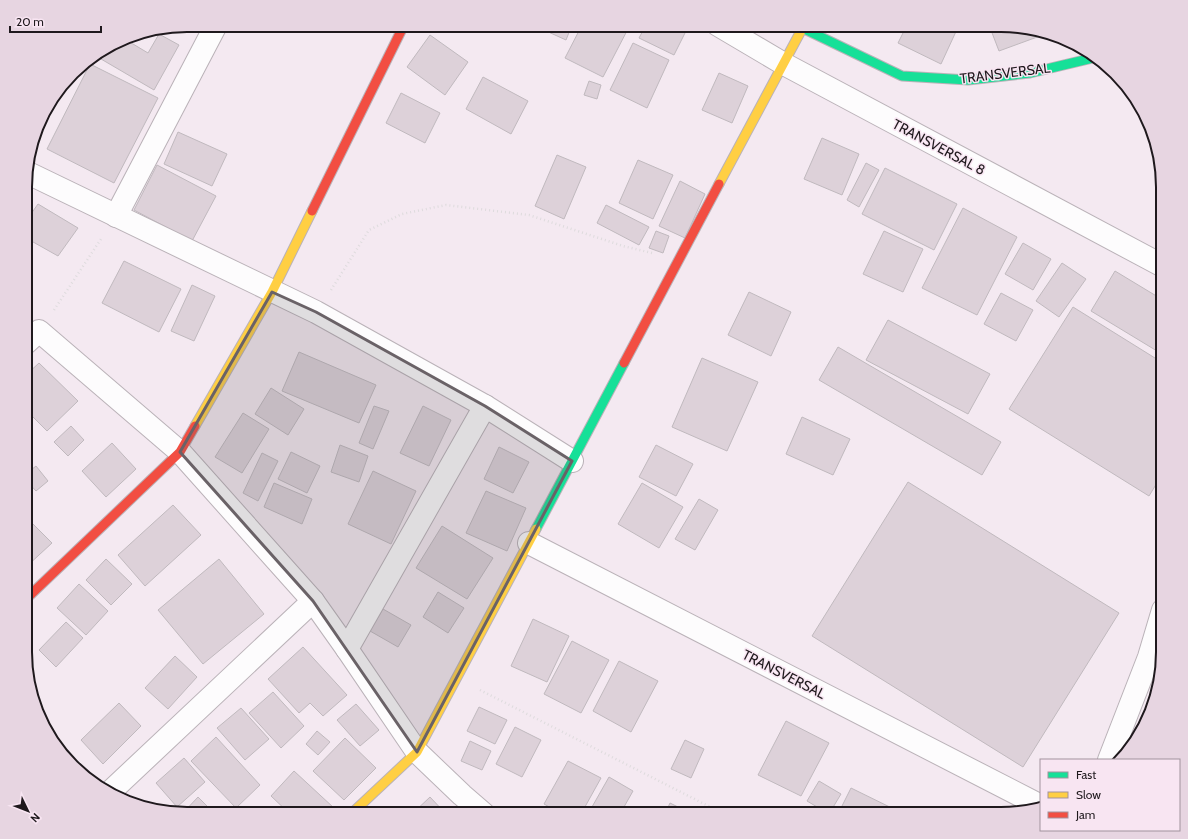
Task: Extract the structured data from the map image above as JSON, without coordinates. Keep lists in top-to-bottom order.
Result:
{
  "streets": {
    "street": ["TRANSVERSAL", "TRANSVERSAL 8"]
  },
  "legend": ["Fast", "Slow", "Jam"],
  "scale_bar": "20 m",
  "north": "bottom right"
}
